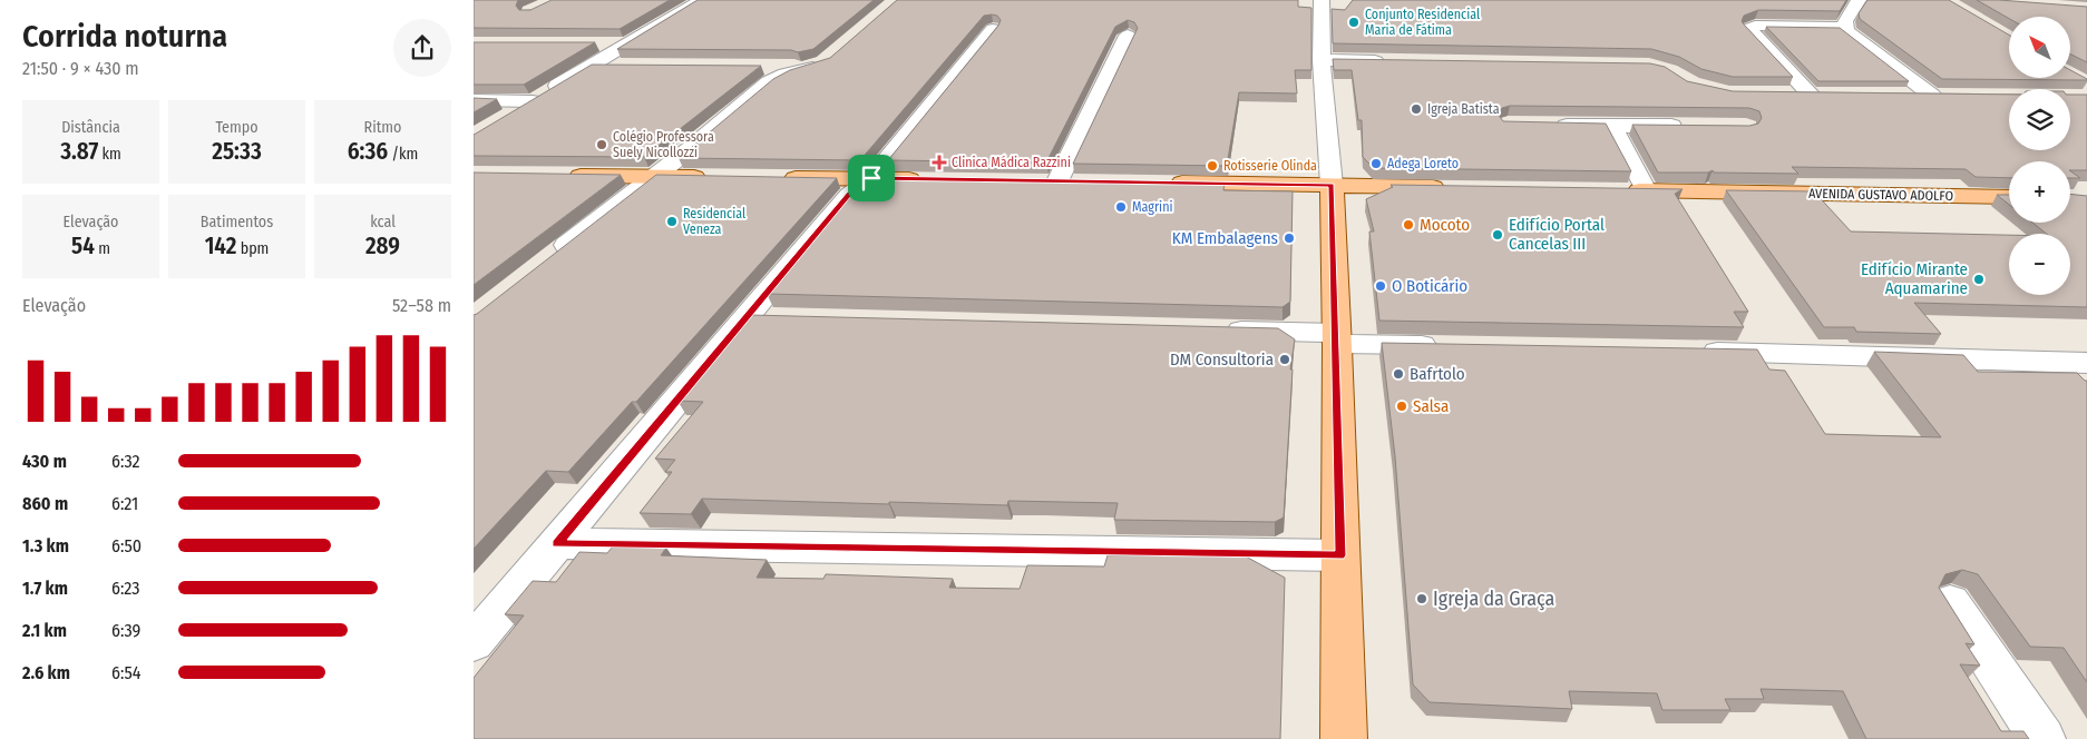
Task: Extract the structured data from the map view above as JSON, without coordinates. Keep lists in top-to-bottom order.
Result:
{
  "streets": {
    "main road": ["AVENIDA GUSTAVO ADOLFO"]
  },
  "places": {
    "other": [
      "Conjunto Residencial Maria de Fátima",
      "Igreja Batista",
      "Colégio Professora Suely Nicollozzi",
      "Adega Loreto",
      "Rotisserie Olinda",
      "Magrini",
      "Residencial Veneza",
      "Mocoto",
      "Edifício Portal Cancelas III",
      "KM Embalagens",
      "Edifício Mirante Aquamarine",
      "O Boticário",
      "DM Consultoria",
      "Bafrtolo",
      "Salsa",
      "Igreja da Graça"
    ],
    "health": ["Clinica Mádica Razzini"]
  },
  "north": "top left",
  "page": {
    "heading": ["Corrida noturna", "21:50 · 9 × 430 m"],
    "map_buttons": ["+", "−"],
    "stats": [
      ["Distância", "3.87 km"],
      ["Tempo", "25:33"],
      ["Ritmo", "6:36 /km"],
      ["Elevação", "54 m"],
      ["Batimentos", "142 bpm"],
      ["kcal", "289"]
    ],
    "chart": ["Elevação", "52–58 m"],
    "list": [
      {
        "name": "430 m",
        "note": "6:32"
      },
      {
        "name": "860 m",
        "note": "6:21"
      },
      {
        "name": "1.3 km",
        "note": "6:50"
      },
      {
        "name": "1.7 km",
        "note": "6:23"
      },
      {
        "name": "2.1 km",
        "note": "6:39"
      },
      {
        "name": "2.6 km",
        "note": "6:54"
      }
    ]
  }
}
